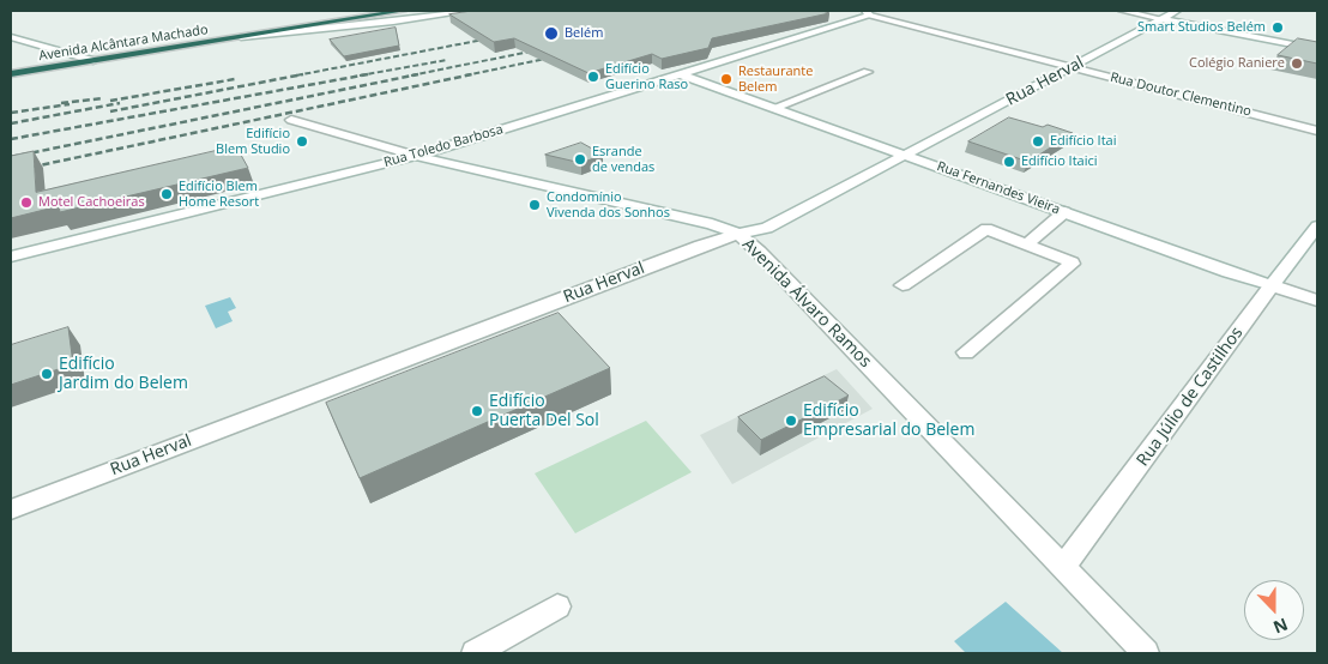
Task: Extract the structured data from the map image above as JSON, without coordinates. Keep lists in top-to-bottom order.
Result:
{
  "streets": {
    "highway": ["Avenida Alcântara Machado"],
    "street": [
      "Rua Herval",
      "Rua Doutor Clementino",
      "Rua Toledo Barbosa",
      "Rua Fernandes Vieira",
      "Avenida Álvaro Ramos",
      "Rua Júlio de Castilhos"
    ]
  },
  "crossings": [
    ["Rua Herval", "Rua Doutor Clementino"],
    ["Rua Herval", "Rua Fernandes Vieira"],
    ["Rua Herval", "Avenida Álvaro Ramos"],
    ["Rua Doutor Clementino", "Rua Toledo Barbosa"],
    ["Rua Toledo Barbosa", "Rua Fernandes Vieira"],
    ["Rua Toledo Barbosa", "Avenida Álvaro Ramos"],
    ["Rua Fernandes Vieira", "Rua Júlio de Castilhos"],
    ["Avenida Álvaro Ramos", "Rua Júlio de Castilhos"]
  ],
  "places": [
    "Smart Studios Belém",
    "Belém",
    "Colégio Raniere",
    "Edifício Guerino Raso",
    "Restaurante Belem",
    "Edifício Blem Studio",
    "Edifício Itai",
    "Esrande de vendas",
    "Edifício Itaici",
    "Edifício Blem Home Resort",
    "Motel Cachoeiras",
    "Condomínio Vivenda dos Sonhos",
    "Edifício Jardim do Belem",
    "Edifício Puerta Del Sol",
    "Edifício Empresarial do Belem"
  ],
  "north": "bottom"
}
